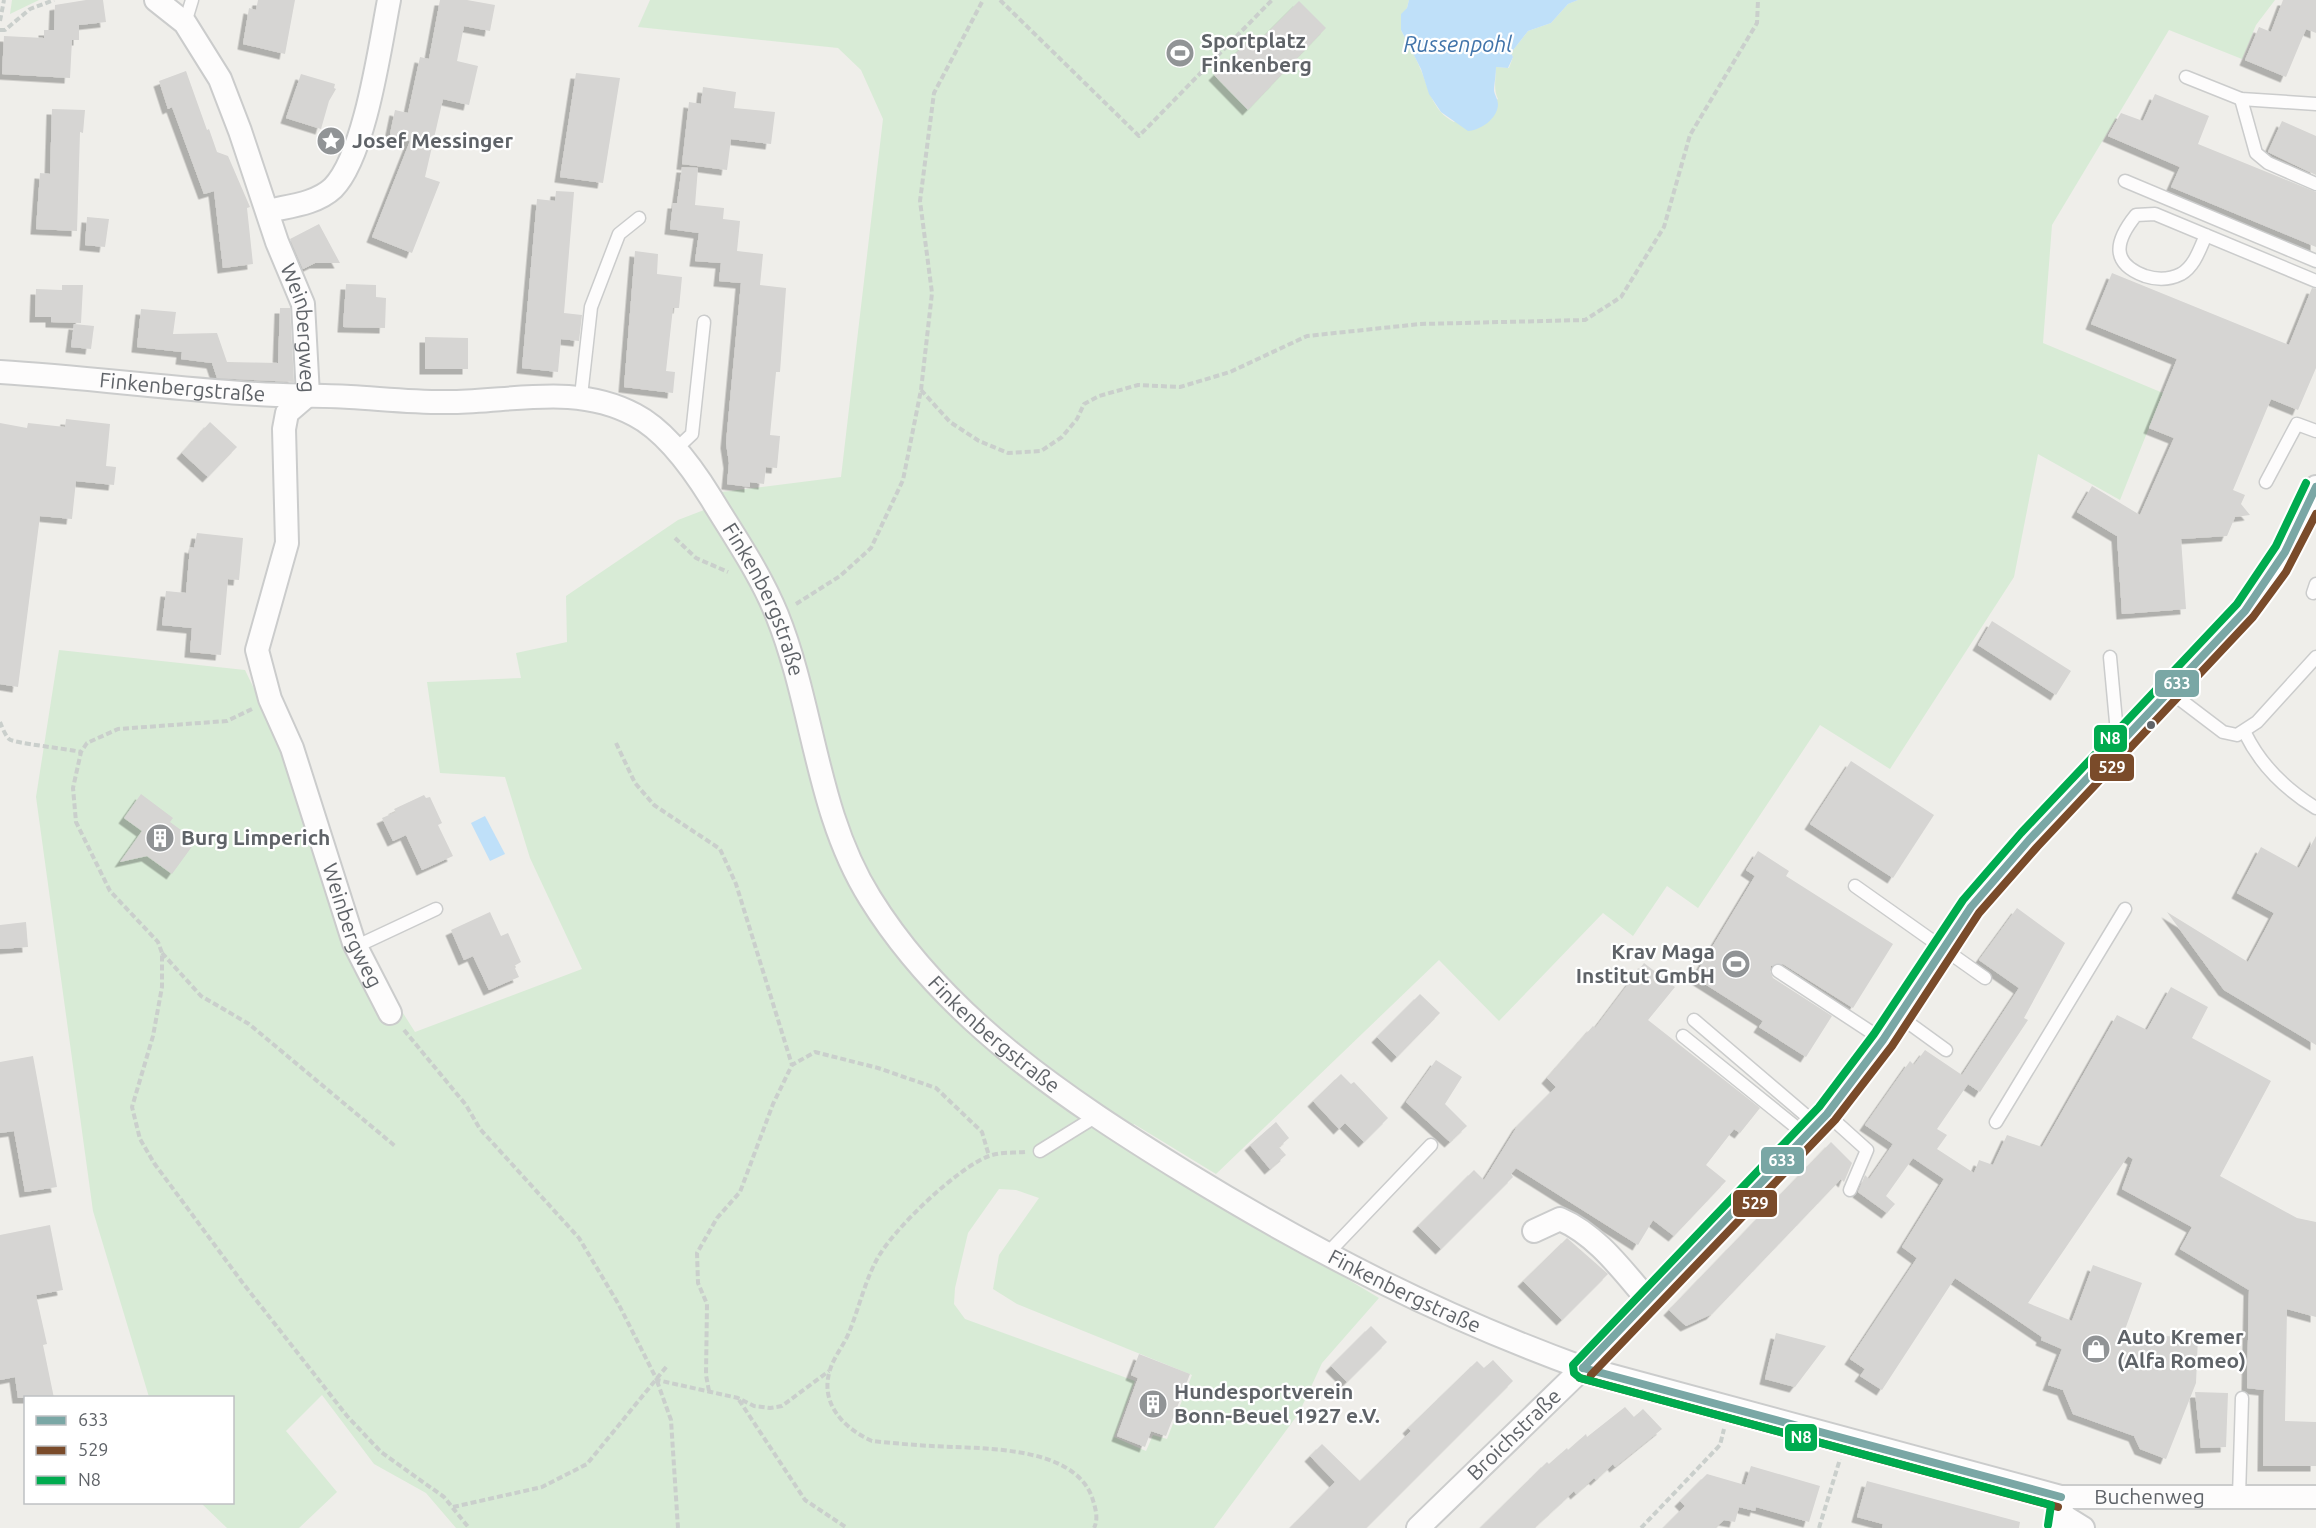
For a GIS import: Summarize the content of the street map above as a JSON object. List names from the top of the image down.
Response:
{
  "streets": {
    "street": [
      "Weinbergweg",
      "Finkenbergstraße",
      "Broichstraße",
      "Buchenweg"
    ]
  },
  "crossings": [
    ["Weinbergweg", "Finkenbergstraße"],
    ["Finkenbergstraße", "Broichstraße"],
    ["Finkenbergstraße", "Buchenweg"],
    ["Broichstraße", "Buchenweg"]
  ],
  "water": ["Russenpohl"],
  "places": {
    "sports": ["Sportplatz Finkenberg", "Krav Maga Institut GmbH"],
    "place": ["Josef Messinger"],
    "building": ["Burg Limperich", "Hundesportverein Bonn-Beuel 1927 e.V."],
    "shop": ["Auto Kremer (Alfa Romeo)"]
  },
  "lines": ["transit line N8", "transit line 633", "transit line 529"],
  "legend": ["633", "529", "N8"]
}
